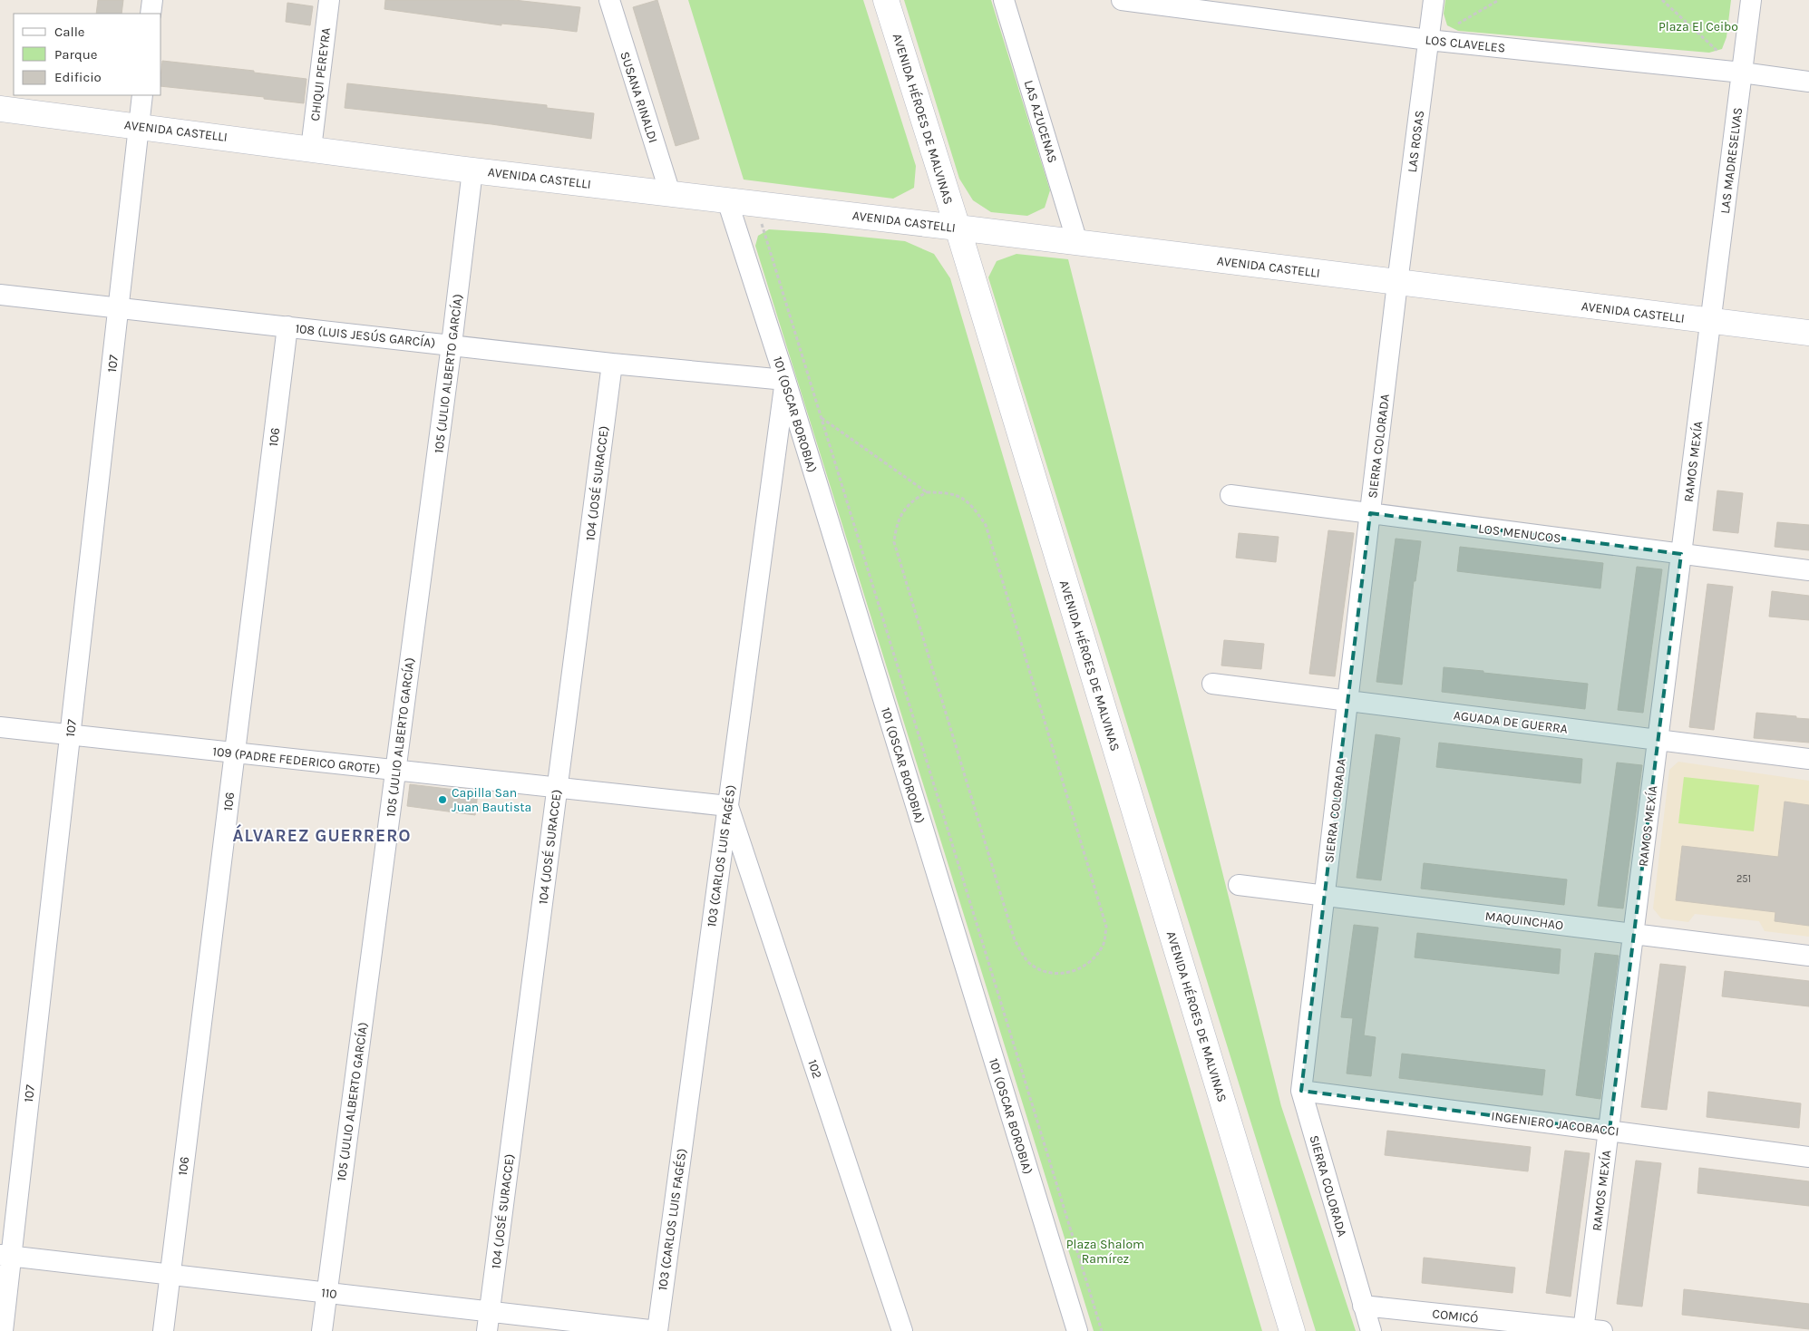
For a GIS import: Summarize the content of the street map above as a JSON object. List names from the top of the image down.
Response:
{
  "streets": {
    "main road": ["AVENIDA HÉROES DE MALVINAS", "AVENIDA CASTELLI"],
    "street": [
      "LOS CLAVELES",
      "CHIQUI PEREYRA",
      "SUSANA RINALDI",
      "LAS AZUCENAS",
      "LAS ROSAS",
      "LAS MADRESELVAS",
      "108 (LUIS JESÚS GARCÍA)",
      "107",
      "105 (JULIO ALBERTO GARCÍA)",
      "101 (OSCAR BOROBIA)",
      "106",
      "SIERRA COLORADA",
      "RAMOS MEXÍA",
      "104 (JOSÉ SURACCE)",
      "LOS MENUCOS",
      "AGUADA DE GUERRA",
      "109 (PADRE FEDERICO GROTE)",
      "103 (CARLOS LUIS FAGÉS)",
      "MAQUINCHAO",
      "102",
      "INGENIERO JACOBACCI",
      "110",
      "COMICÓ"
    ]
  },
  "crossings": [
    ["LOS CLAVELES", "LAS ROSAS"],
    ["LOS CLAVELES", "LAS MADRESELVAS"],
    ["CHIQUI PEREYRA", "AVENIDA CASTELLI"],
    ["SUSANA RINALDI", "AVENIDA CASTELLI"],
    ["AVENIDA HÉROES DE MALVINAS", "AVENIDA CASTELLI"],
    ["LAS AZUCENAS", "AVENIDA CASTELLI"],
    ["AVENIDA CASTELLI", "LAS ROSAS"],
    ["AVENIDA CASTELLI", "LAS MADRESELVAS"],
    ["AVENIDA CASTELLI", "107"],
    ["AVENIDA CASTELLI", "105 (JULIO ALBERTO GARCÍA)"],
    ["AVENIDA CASTELLI", "101 (OSCAR BOROBIA)"],
    ["AVENIDA CASTELLI", "SIERRA COLORADA"],
    ["AVENIDA CASTELLI", "RAMOS MEXÍA"],
    ["LAS ROSAS", "SIERRA COLORADA"],
    ["LAS MADRESELVAS", "RAMOS MEXÍA"],
    ["108 (LUIS JESÚS GARCÍA)", "107"],
    ["108 (LUIS JESÚS GARCÍA)", "105 (JULIO ALBERTO GARCÍA)"],
    ["108 (LUIS JESÚS GARCÍA)", "101 (OSCAR BOROBIA)"],
    ["108 (LUIS JESÚS GARCÍA)", "106"],
    ["108 (LUIS JESÚS GARCÍA)", "104 (JOSÉ SURACCE)"],
    ["108 (LUIS JESÚS GARCÍA)", "103 (CARLOS LUIS FAGÉS)"],
    ["107", "109 (PADRE FEDERICO GROTE)"],
    ["107", "110"],
    ["105 (JULIO ALBERTO GARCÍA)", "109 (PADRE FEDERICO GROTE)"],
    ["105 (JULIO ALBERTO GARCÍA)", "110"],
    ["101 (OSCAR BOROBIA)", "103 (CARLOS LUIS FAGÉS)"],
    ["106", "109 (PADRE FEDERICO GROTE)"],
    ["106", "110"],
    ["SIERRA COLORADA", "LOS MENUCOS"],
    ["SIERRA COLORADA", "AGUADA DE GUERRA"],
    ["SIERRA COLORADA", "MAQUINCHAO"],
    ["SIERRA COLORADA", "INGENIERO JACOBACCI"],
    ["SIERRA COLORADA", "COMICÓ"],
    ["RAMOS MEXÍA", "LOS MENUCOS"],
    ["RAMOS MEXÍA", "AGUADA DE GUERRA"],
    ["RAMOS MEXÍA", "MAQUINCHAO"],
    ["RAMOS MEXÍA", "INGENIERO JACOBACCI"],
    ["RAMOS MEXÍA", "COMICÓ"],
    ["104 (JOSÉ SURACCE)", "109 (PADRE FEDERICO GROTE)"],
    ["104 (JOSÉ SURACCE)", "110"],
    ["109 (PADRE FEDERICO GROTE)", "103 (CARLOS LUIS FAGÉS)"],
    ["109 (PADRE FEDERICO GROTE)", "102"],
    ["103 (CARLOS LUIS FAGÉS)", "102"],
    ["103 (CARLOS LUIS FAGÉS)", "110"]
  ],
  "districts": ["ÁLVAREZ GUERRERO"],
  "parks": ["Plaza El Ceibo", "Plaza Shalom Ramírez"],
  "places": ["Capilla San Juan Bautista"],
  "house_numbers": ["251"],
  "legend": ["Calle", "Parque", "Edificio"]
}
